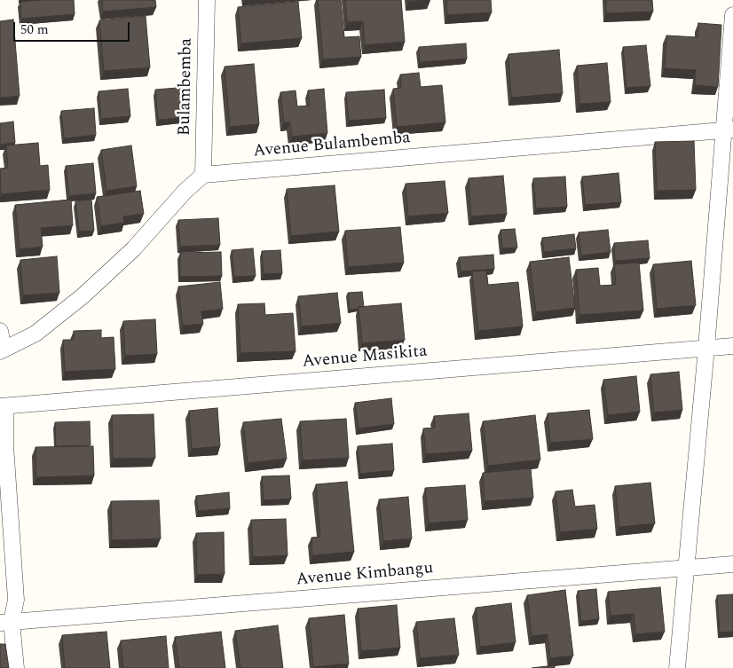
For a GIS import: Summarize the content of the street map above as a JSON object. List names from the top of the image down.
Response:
{
  "streets": {
    "street": [
      "Bulambemba",
      "Avenue Bulambemba",
      "Avenue Masikita",
      "Avenue Kimbangu"
    ]
  },
  "crossings": [
    ["Bulambemba", "Avenue Bulambemba"]
  ],
  "scale_bar": "50 m"
}
